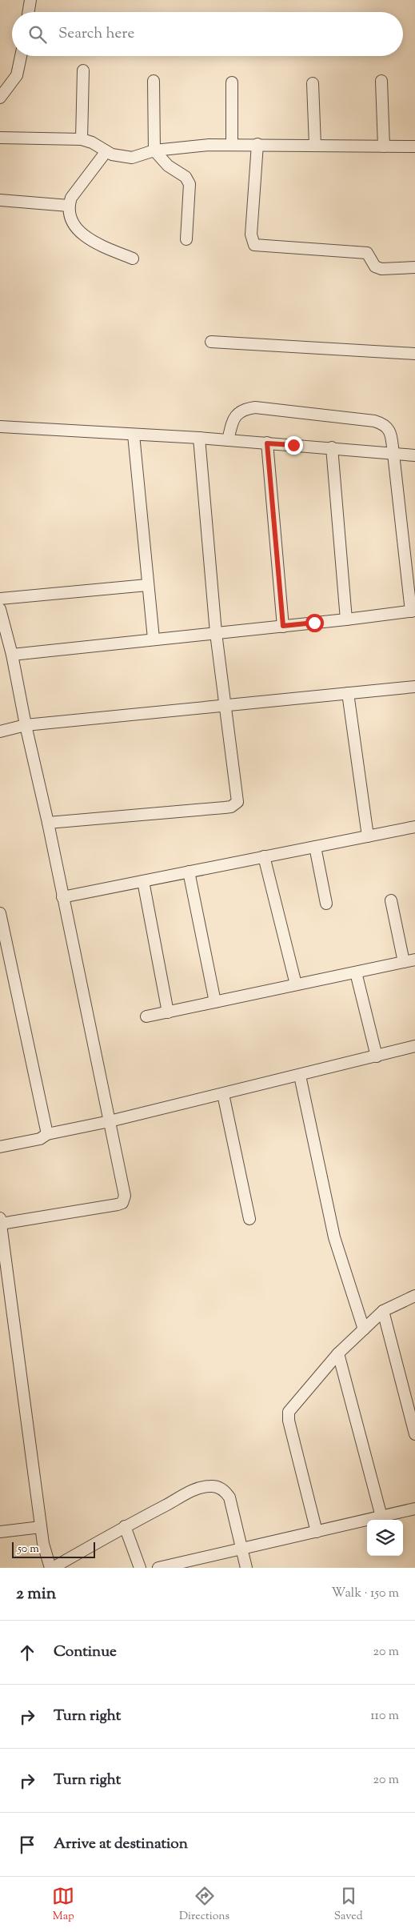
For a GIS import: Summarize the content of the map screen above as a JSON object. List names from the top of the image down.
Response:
{
  "scale_bar": "50 m",
  "page": {
    "search": "Search here",
    "scale": "50 m",
    "heading": ["2 min", "Walk · 150 m"],
    "list": [
      ["Continue", "20 m"],
      ["Turn right", "110 m"],
      ["Turn right", "20 m"],
      "Arrive at destination"
    ],
    "nav": ["Map", "Directions", "Saved"]
  }
}
